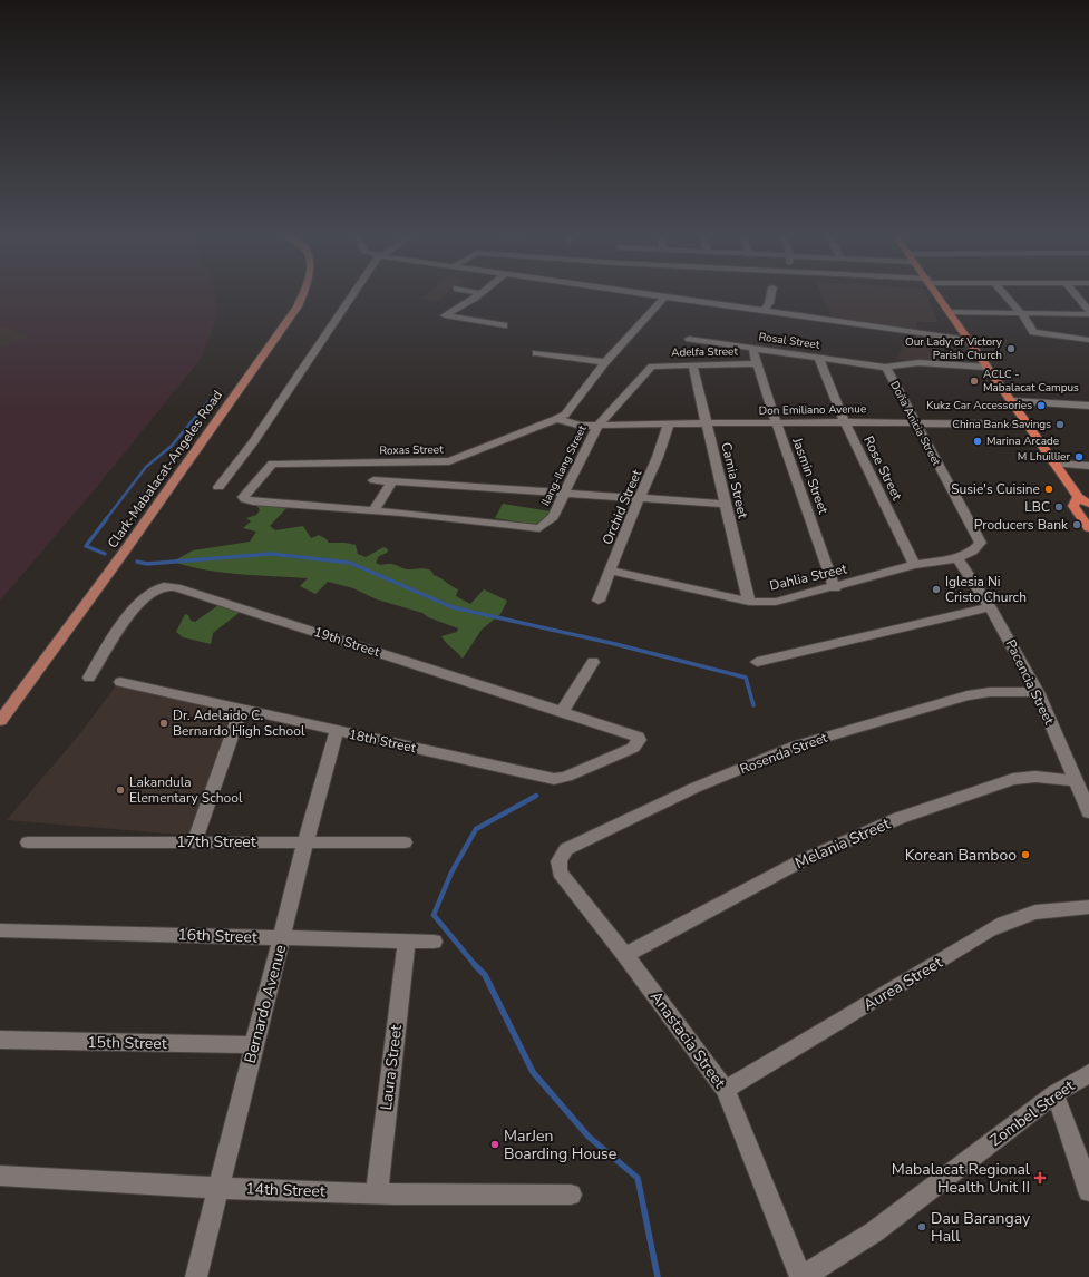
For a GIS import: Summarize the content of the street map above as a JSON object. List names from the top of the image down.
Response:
{
  "streets": {
    "main road": ["Clark-Mabalacat-Angeles Road"],
    "street": [
      "Rosal Street",
      "Adelfa Street",
      "Don Emiliano Avenue",
      "Doña Anicia Street",
      "Roxas Street",
      "Ilang-Ilang Street",
      "Rose Street",
      "Jasmin Street",
      "Camia Street",
      "Orchid Street",
      "Dahlia Street",
      "19th Street",
      "Pacencia Street",
      "18th Street",
      "Rosenda Street",
      "17th Street",
      "Melania Street",
      "16th Street",
      "Aurea Street",
      "Bernardo Avenue",
      "Anastacia Street",
      "15th Street",
      "Laura Street",
      "Zombel Street",
      "14th Street"
    ]
  },
  "crossings": [
    ["Rosal Street", "Doña Anicia Street"],
    ["Rosal Street", "Rose Street"],
    ["Rosal Street", "Jasmin Street"],
    ["Adelfa Street", "Ilang-Ilang Street"],
    ["Adelfa Street", "Jasmin Street"],
    ["Adelfa Street", "Camia Street"],
    ["Don Emiliano Avenue", "Doña Anicia Street"],
    ["Don Emiliano Avenue", "Roxas Street"],
    ["Don Emiliano Avenue", "Ilang-Ilang Street"],
    ["Don Emiliano Avenue", "Rose Street"],
    ["Don Emiliano Avenue", "Jasmin Street"],
    ["Don Emiliano Avenue", "Camia Street"],
    ["Don Emiliano Avenue", "Orchid Street"],
    ["Doña Anicia Street", "Dahlia Street"],
    ["Roxas Street", "Ilang-Ilang Street"],
    ["Rose Street", "Dahlia Street"],
    ["Jasmin Street", "Dahlia Street"],
    ["Camia Street", "Dahlia Street"],
    ["Orchid Street", "Dahlia Street"],
    ["Dahlia Street", "Pacencia Street"],
    ["19th Street", "18th Street"],
    ["Pacencia Street", "Rosenda Street"],
    ["Pacencia Street", "Melania Street"],
    ["18th Street", "Bernardo Avenue"],
    ["Rosenda Street", "Anastacia Street"],
    ["17th Street", "Bernardo Avenue"],
    ["Melania Street", "Anastacia Street"],
    ["16th Street", "Bernardo Avenue"],
    ["16th Street", "Laura Street"],
    ["Aurea Street", "Anastacia Street"],
    ["Bernardo Avenue", "15th Street"],
    ["Bernardo Avenue", "14th Street"],
    ["Anastacia Street", "Zombel Street"],
    ["Laura Street", "14th Street"]
  ],
  "places": {
    "other": [
      "Our Lady of Victory Parish Church",
      "ACLC - Mabalacat Campus",
      "Kukz Car Accessories",
      "China Bank Savings",
      "Marina Arcade",
      "M Lhuillier",
      "Susie's Cuisine",
      "LBC",
      "Producers Bank",
      "Iglesia Ni Cristo Church",
      "Dr. Adelaido C. Bernardo High School",
      "Lakandula Elementary School",
      "Korean Bamboo",
      "MarJen Boarding House",
      "Dau Barangay Hall"
    ],
    "health": ["Mabalacat Regional Health Unit II"]
  }
}
